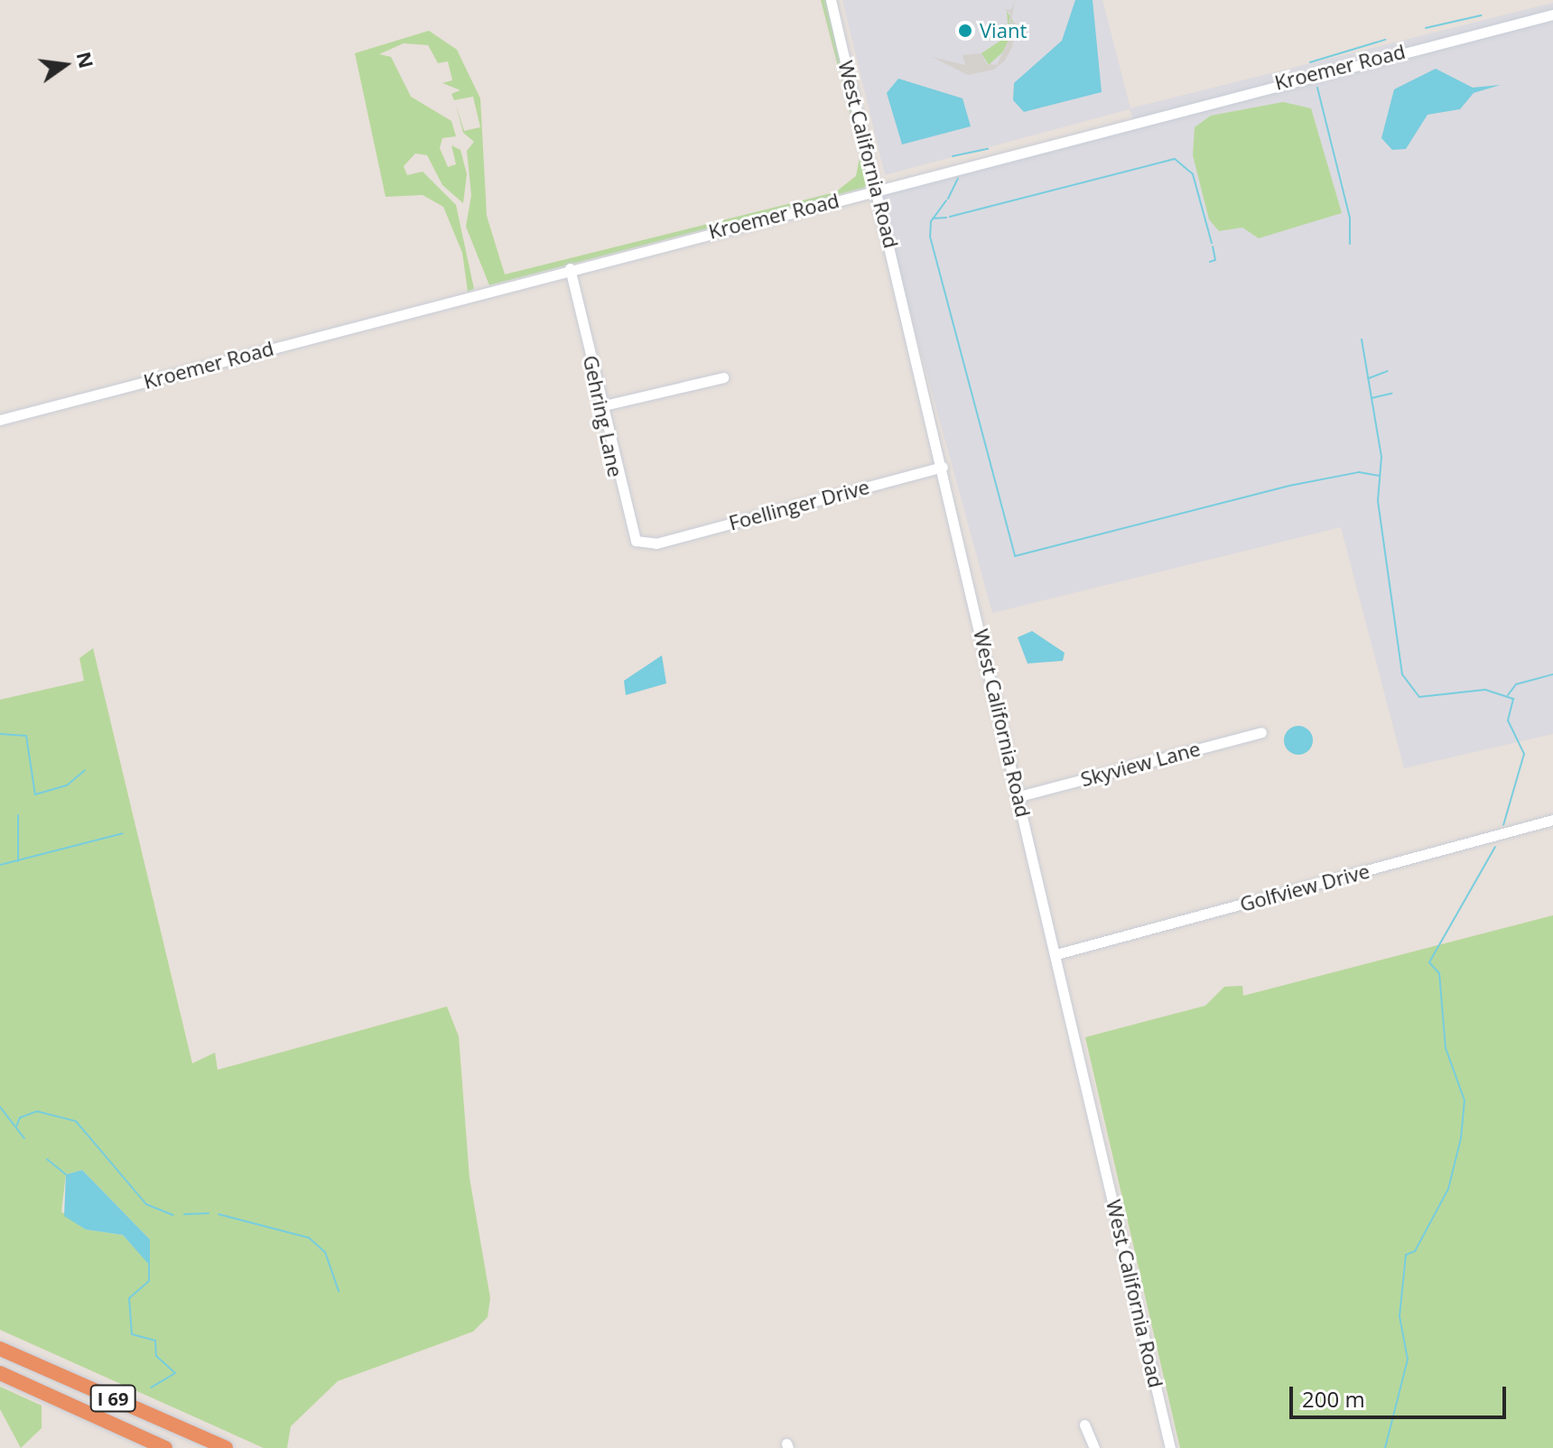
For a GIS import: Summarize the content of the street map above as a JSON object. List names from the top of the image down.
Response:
{
  "streets": {
    "highway": ["I 69"],
    "street": [
      "Kroemer Road",
      "West California Road",
      "Gehring Lane",
      "Foellinger Drive",
      "Skyview Lane",
      "Golfview Drive"
    ]
  },
  "crossings": [
    ["Kroemer Road", "West California Road"],
    ["Kroemer Road", "Gehring Lane"],
    ["West California Road", "Foellinger Drive"],
    ["West California Road", "Skyview Lane"],
    ["West California Road", "Golfview Drive"],
    ["Gehring Lane", "Foellinger Drive"]
  ],
  "places": ["Viant"],
  "scale_bar": "200 m",
  "north": "right"
}
